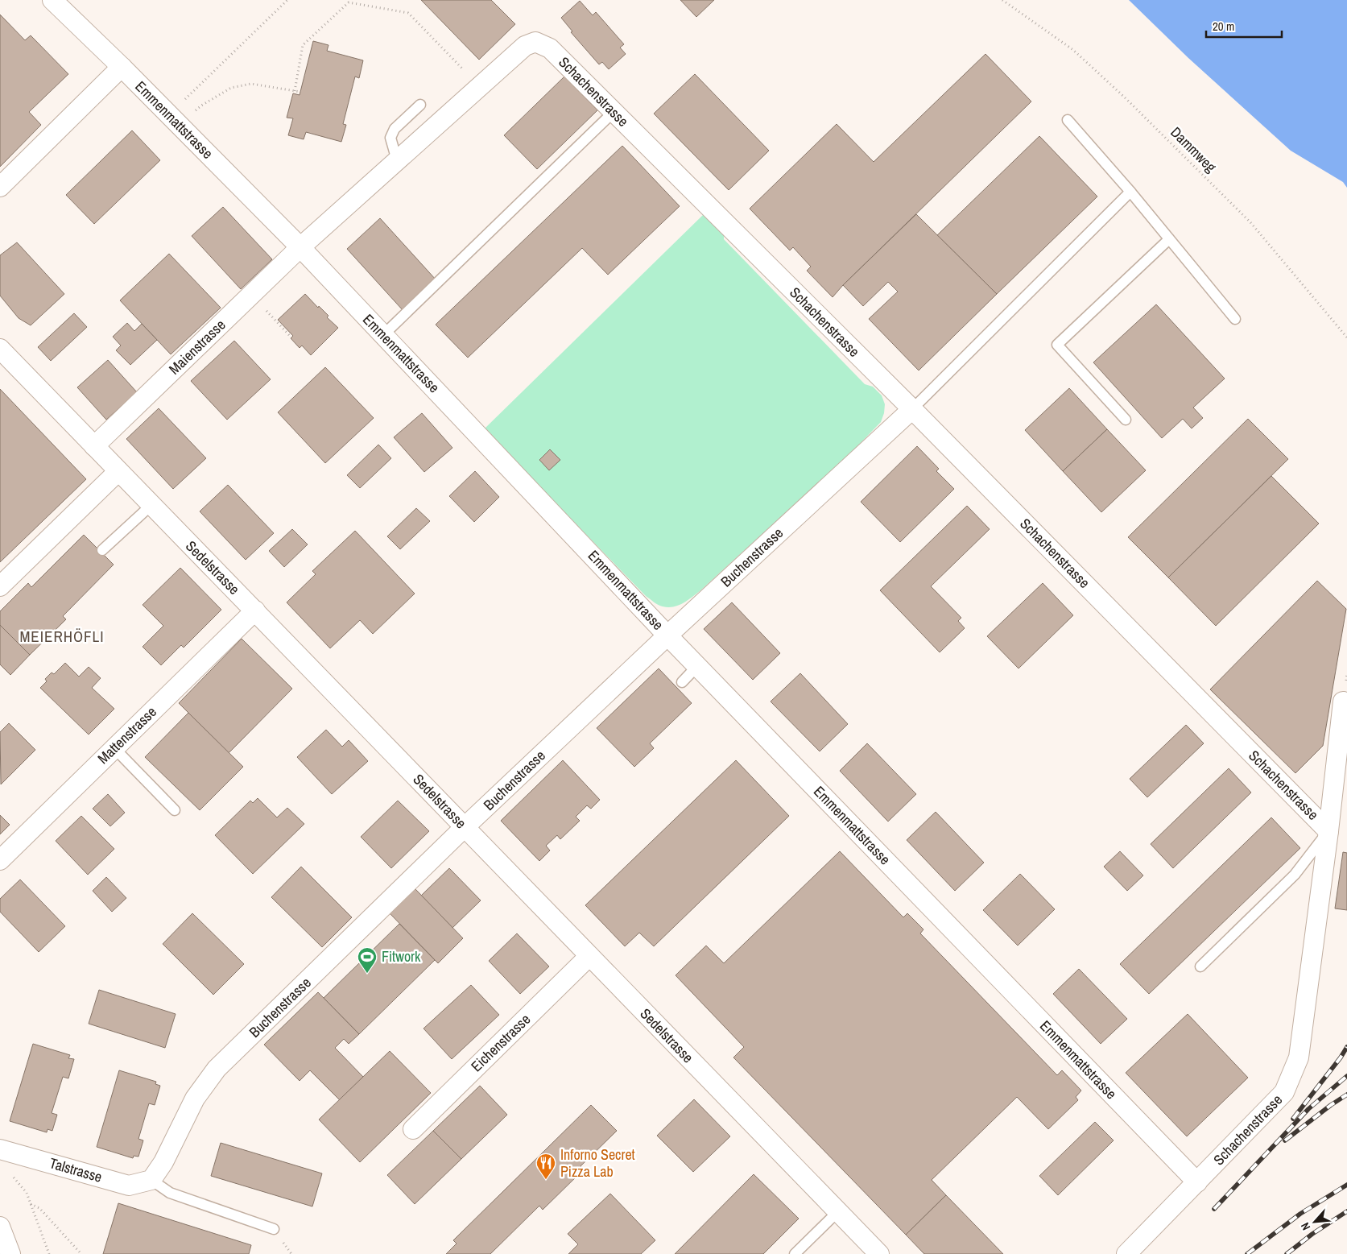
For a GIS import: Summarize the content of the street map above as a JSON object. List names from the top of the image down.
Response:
{
  "streets": {
    "street": [
      "Schachenstrasse",
      "Emmenmattstrasse",
      "Maienstrasse",
      "Buchenstrasse",
      "Sedelstrasse",
      "Mattenstrasse",
      "Eichenstrasse",
      "Talstrasse"
    ],
    "path": ["Dammweg"]
  },
  "crossings": [
    ["Schachenstrasse", "Emmenmattstrasse"],
    ["Schachenstrasse", "Maienstrasse"],
    ["Schachenstrasse", "Buchenstrasse"],
    ["Emmenmattstrasse", "Maienstrasse"],
    ["Emmenmattstrasse", "Buchenstrasse"],
    ["Maienstrasse", "Sedelstrasse"],
    ["Buchenstrasse", "Sedelstrasse"],
    ["Buchenstrasse", "Talstrasse"],
    ["Sedelstrasse", "Mattenstrasse"],
    ["Sedelstrasse", "Eichenstrasse"]
  ],
  "districts": ["MEIERHÖFLI"],
  "places": {
    "sports": ["Fitwork"],
    "restaurant": ["Inforno Secret Pizza Lab"]
  },
  "scale_bar": "20 m",
  "north": "bottom left"
}
